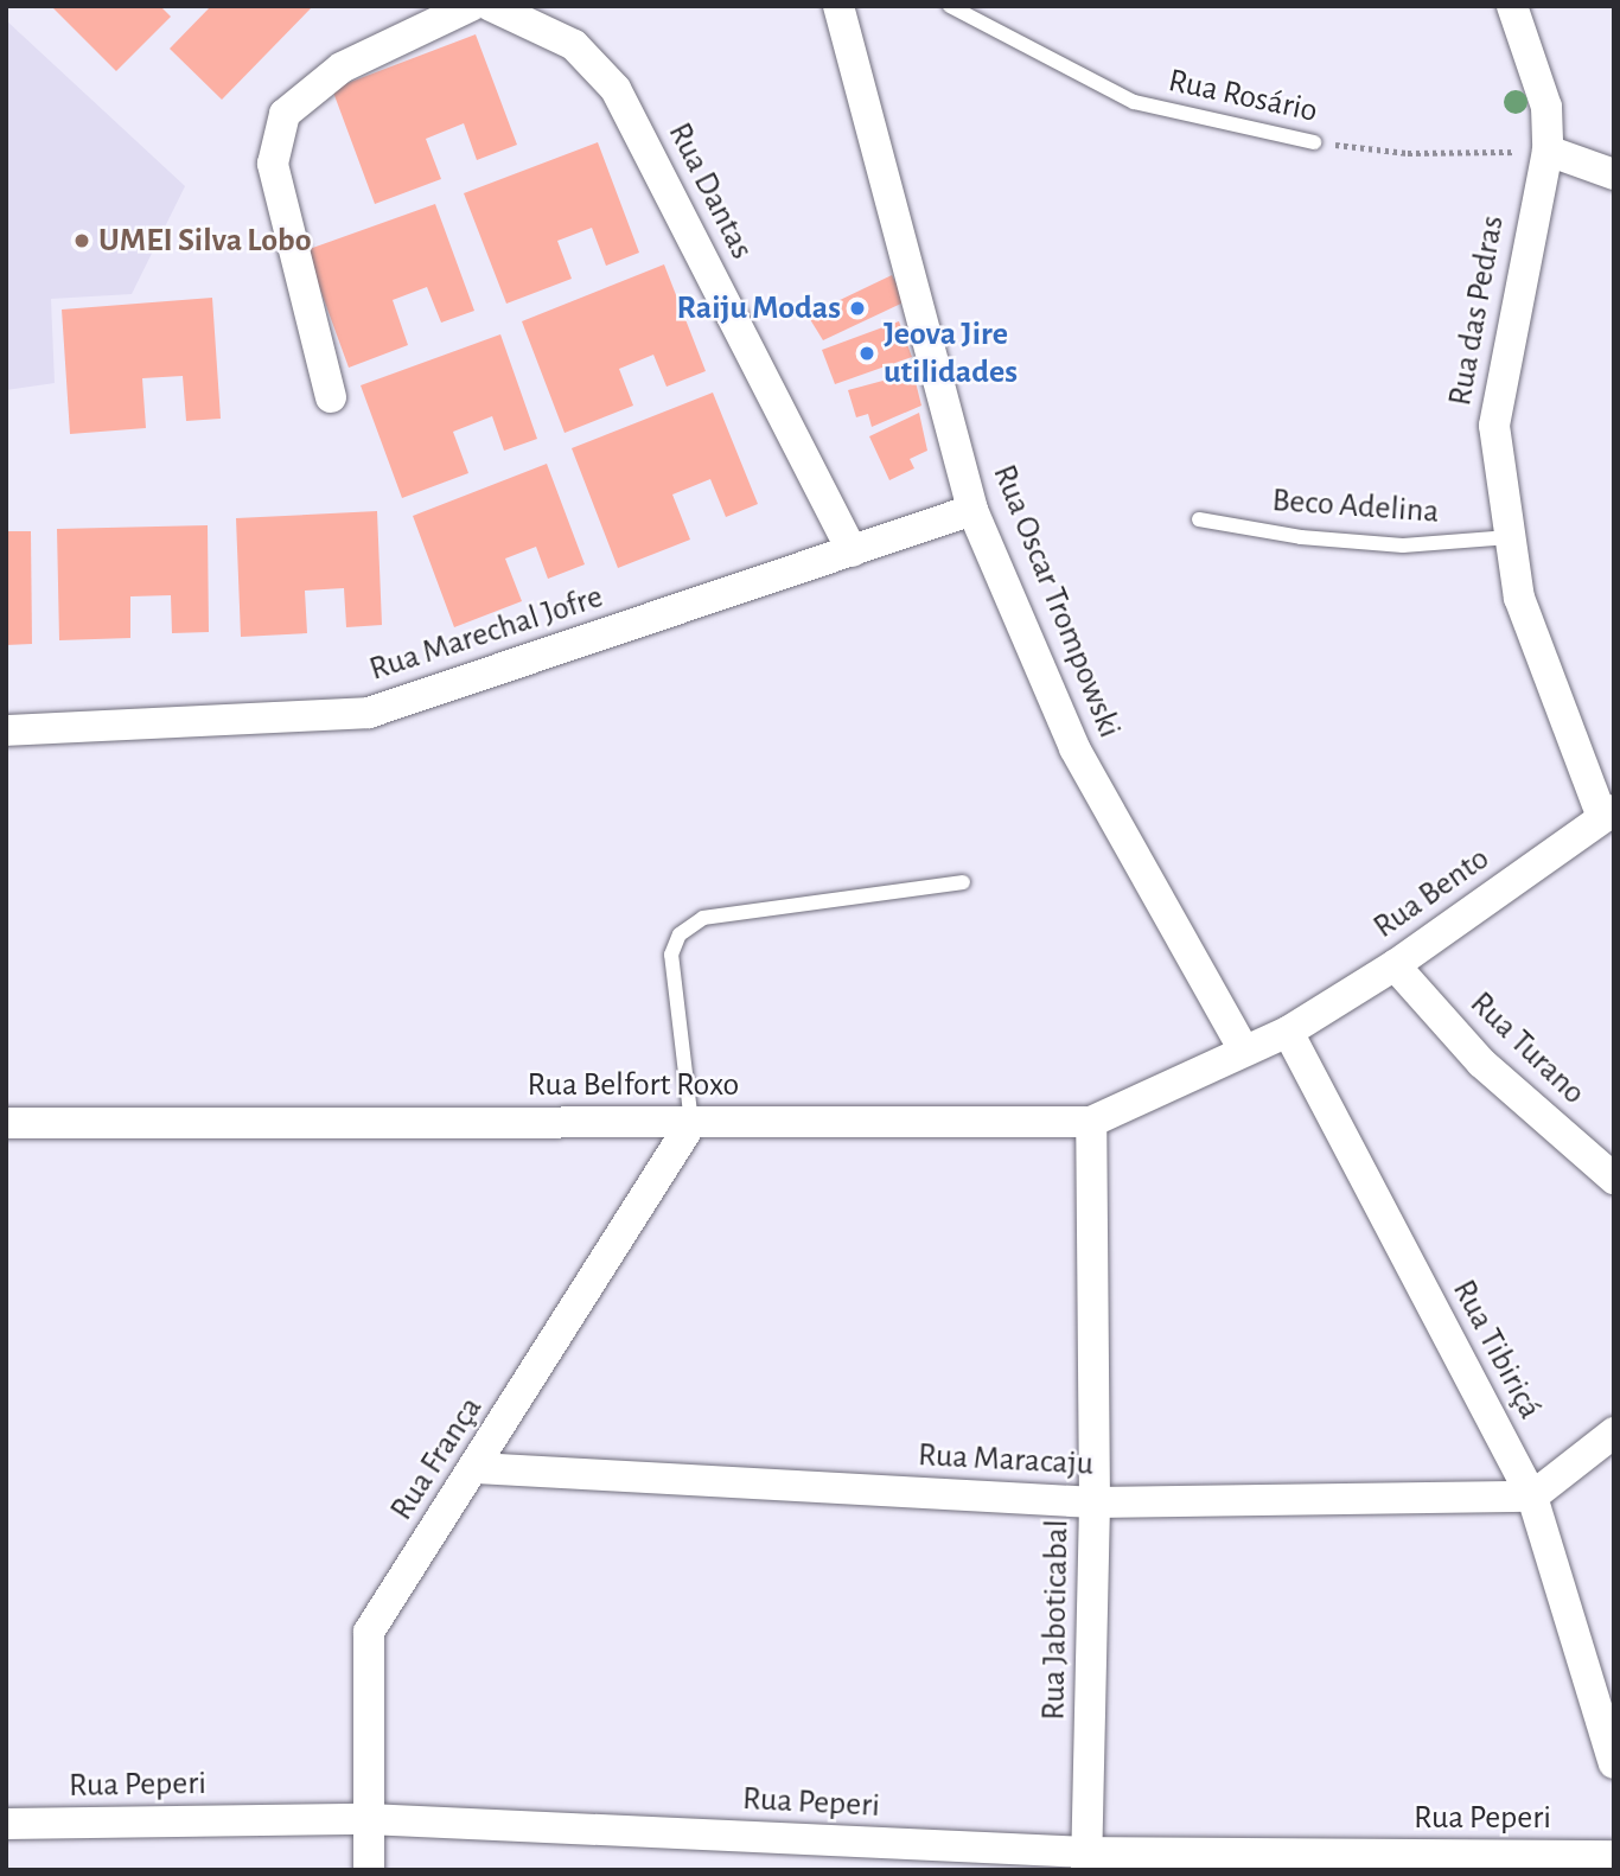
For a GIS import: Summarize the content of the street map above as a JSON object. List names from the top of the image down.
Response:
{
  "streets": {
    "street": [
      "Rua Dantas",
      "Rua das Pedras",
      "Rua Oscar Trompowski",
      "Rua Marechal Jofre",
      "Rua Bento",
      "Rua Turano",
      "Rua Belfort Roxo",
      "Rua Tibiriçá",
      "Rua França",
      "Rua Maracaju",
      "Rua Jaboticabal",
      "Rua Peperi"
    ],
    "lane": ["Rua Rosário", "Beco Adelina"]
  },
  "crossings": [
    ["Rua Rosário", "Rua das Pedras"],
    ["Rua Dantas", "Rua Marechal Jofre"],
    ["Rua das Pedras", "Beco Adelina"],
    ["Rua das Pedras", "Rua Bento"],
    ["Rua Oscar Trompowski", "Rua Marechal Jofre"],
    ["Rua Oscar Trompowski", "Rua Belfort Roxo"],
    ["Rua Bento", "Rua Turano"],
    ["Rua Bento", "Rua Tibiriçá"],
    ["Rua Belfort Roxo", "Rua França"],
    ["Rua Belfort Roxo", "Rua Jaboticabal"],
    ["Rua Tibiriçá", "Rua Maracaju"],
    ["Rua França", "Rua Maracaju"],
    ["Rua França", "Rua Peperi"],
    ["Rua Maracaju", "Rua Jaboticabal"],
    ["Rua Jaboticabal", "Rua Peperi"]
  ],
  "places": ["UMEI Silva Lobo", "Raiju Modas", "Jeova Jire utilidades"]
}
